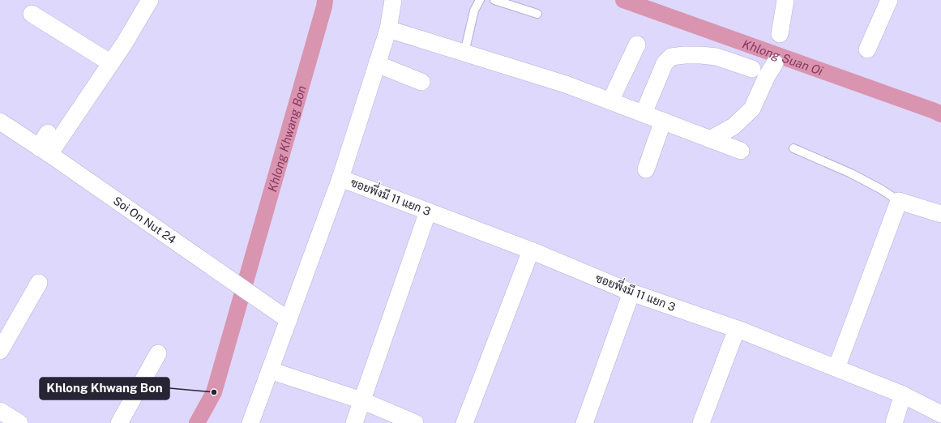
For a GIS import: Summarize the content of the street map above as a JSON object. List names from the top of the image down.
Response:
{
  "streets": {
    "street": ["ซอยพึ่งมี 11 แยก 3", "Soi On Nut 24"]
  },
  "water": ["Khlong Suan Oi", "Khlong Khwang Bon"],
  "places": ["Khlong Khwang Bon"]
}
